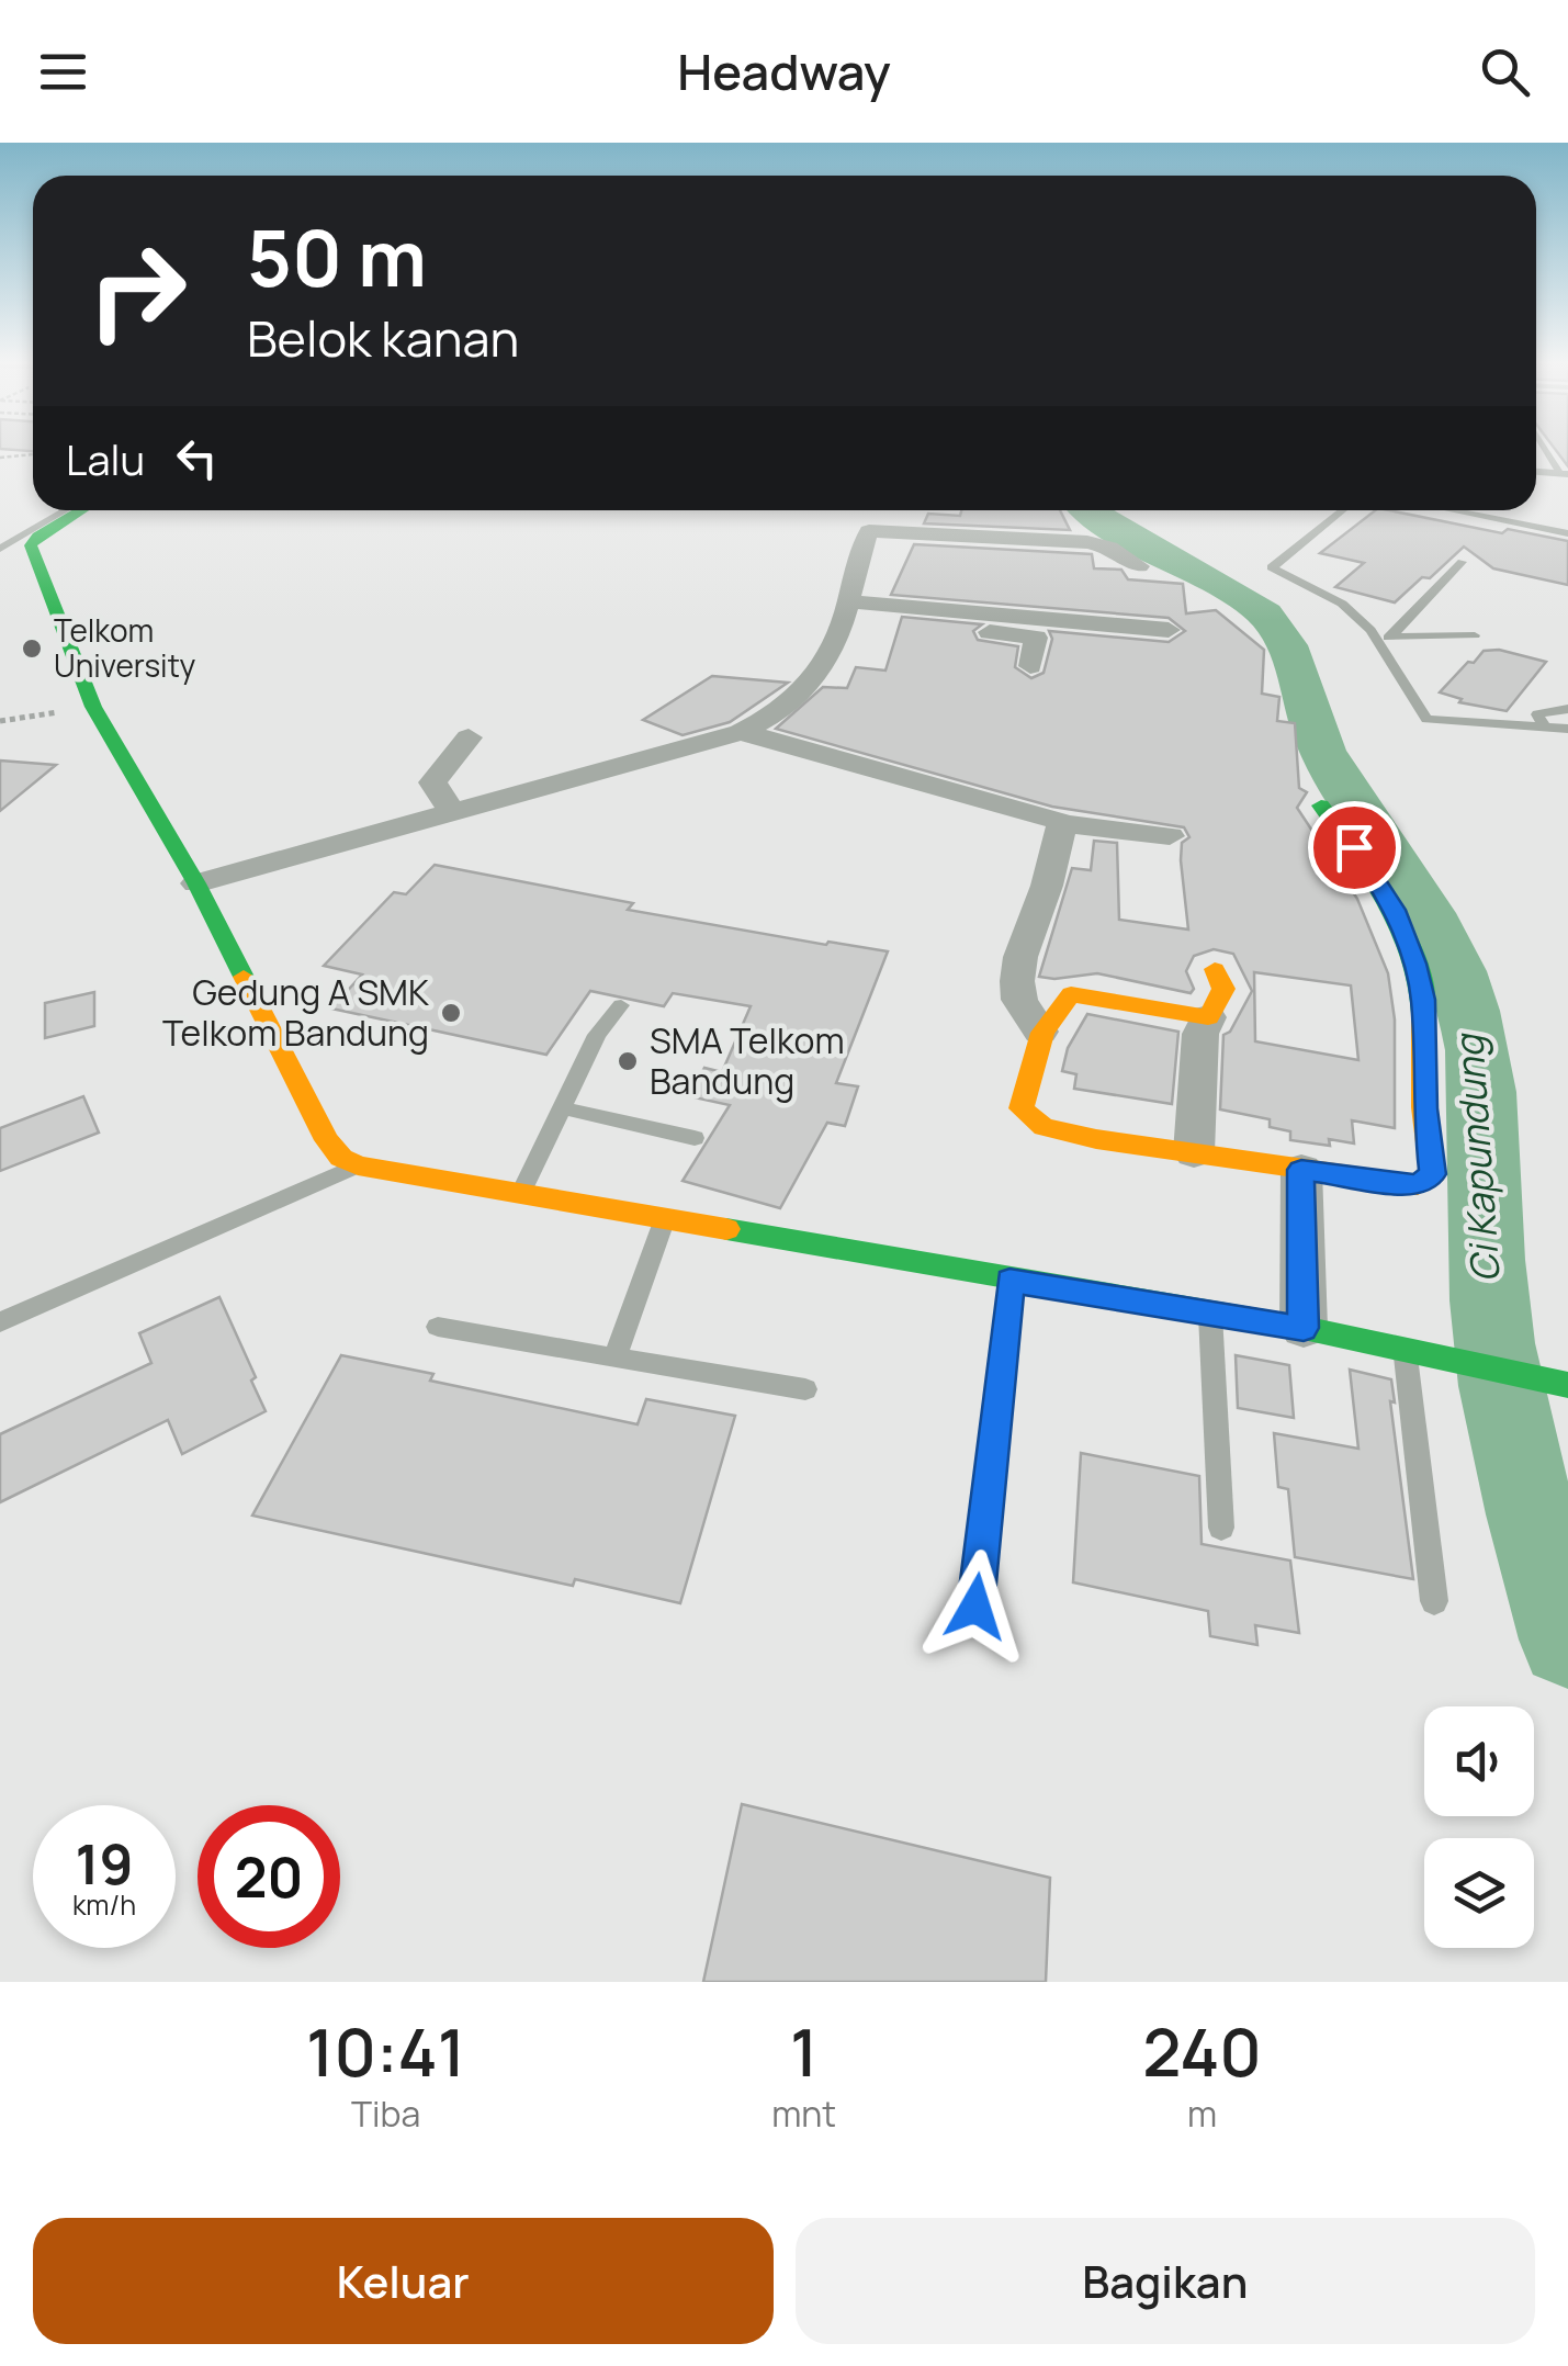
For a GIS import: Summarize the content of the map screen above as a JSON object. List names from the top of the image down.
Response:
{
  "water": ["Ci Kapundung"],
  "places": ["Telkom University", "Gedung A SMK Telkom Bandung", "SMA Telkom Bandung"],
  "page": {
    "header": "Headway",
    "turn": ["50 m", "Belok kanan"],
    "then": "Lalu",
    "speed": "19 km/h",
    "limit": "20",
    "eta": [
      "10:41",
      "Tiba",
      "1",
      "mnt",
      "240",
      "m"
    ],
    "buttons": ["Keluar", "Bagikan"]
  }
}
